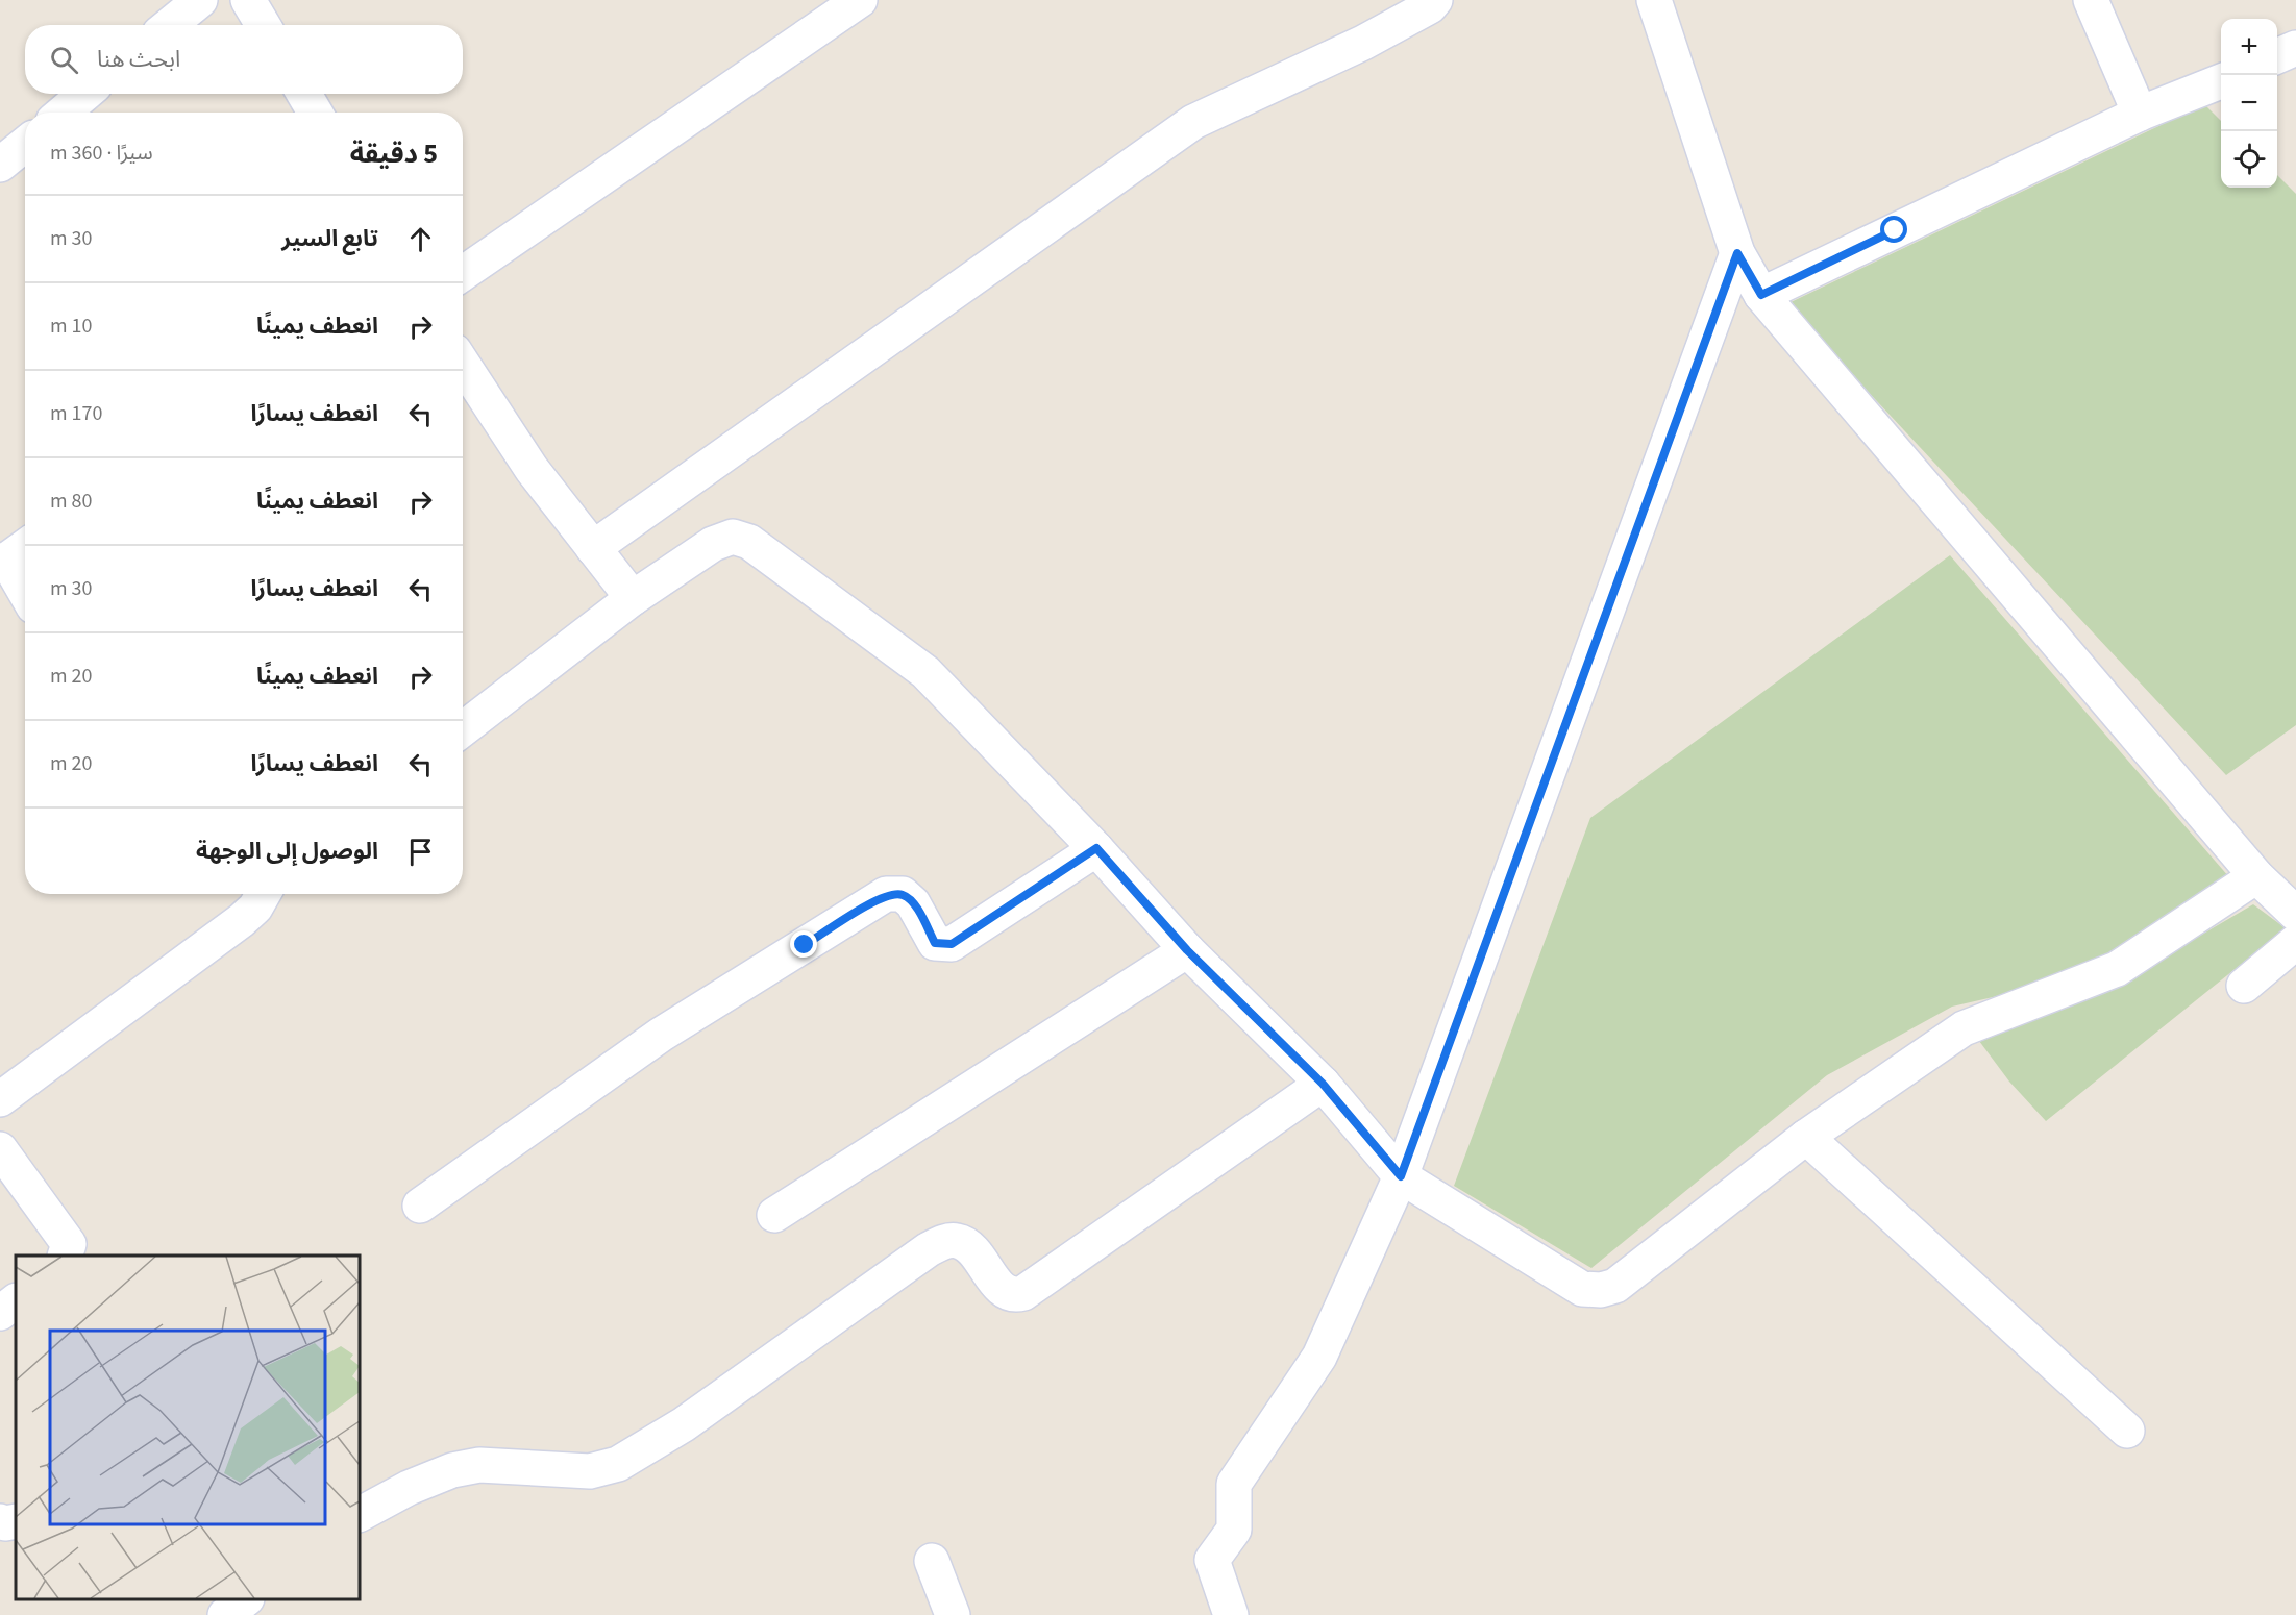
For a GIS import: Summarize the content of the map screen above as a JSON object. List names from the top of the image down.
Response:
{
  "page": {
    "map_buttons": ["+", "−"],
    "search": "ابحث هنا",
    "heading": ["5 دقيقة", "سيرًا · 360 m"],
    "list": [
      ["تابع السير", "30 m"],
      ["انعطف يمينًا", "10 m"],
      ["انعطف يسارًا", "170 m"],
      ["انعطف يمينًا", "80 m"],
      ["انعطف يسارًا", "30 m"],
      ["انعطف يمينًا", "20 m"],
      ["انعطف يسارًا", "20 m"],
      "الوصول إلى الوجهة"
    ]
  }
}
